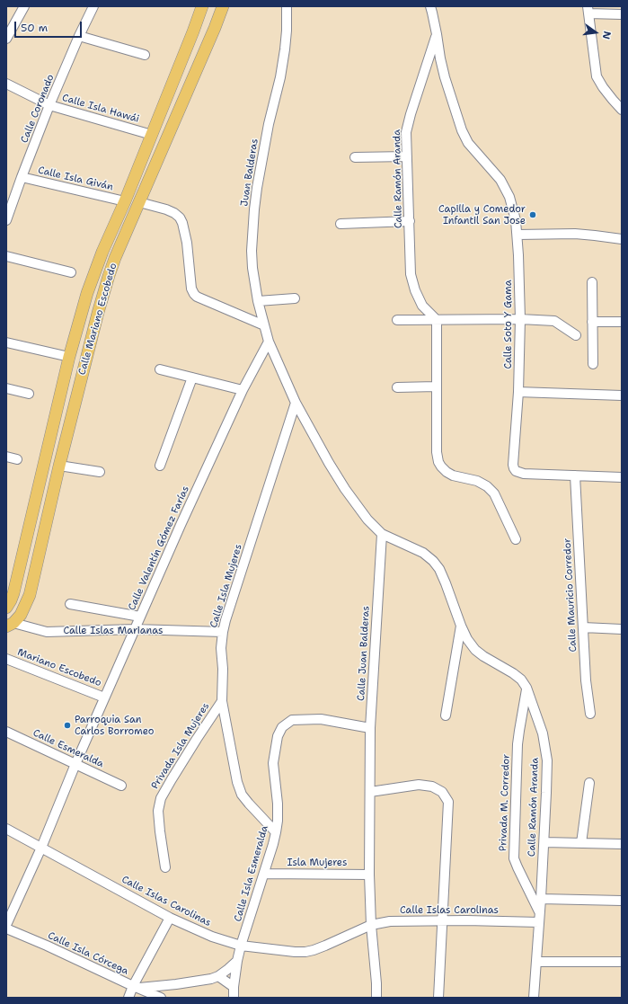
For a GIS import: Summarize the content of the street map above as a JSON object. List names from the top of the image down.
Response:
{
  "streets": {
    "main road": ["Calle Mariano Escobedo"],
    "street": [
      "Calle Coronado",
      "Calle Isla Hawái",
      "Juan Balderas",
      "Calle Isla Giván",
      "Calle Ramón Aranda",
      "Calle Soto Y Gama",
      "Calle Valentín Gómez Farías",
      "Calle Isla Mujeres",
      "Calle Mauricio Corredor",
      "Calle Islas Marianas",
      "Calle Juan Balderas",
      "Mariano Escobedo",
      "Privada Isla Mujeres",
      "Calle Esmeralda",
      "Privada M. Corredor",
      "Isla Mujeres",
      "Calle Isla Esmeralda",
      "Calle Islas Carolinas",
      "Calle Isla Córcega"
    ]
  },
  "crossings": [
    ["Calle Coronado", "Calle Isla Hawái"],
    ["Calle Coronado", "Calle Isla Giván"],
    ["Calle Isla Hawái", "Calle Mariano Escobedo"],
    ["Juan Balderas", "Calle Valentín Gómez Farías"],
    ["Calle Isla Giván", "Calle Mariano Escobedo"],
    ["Calle Ramón Aranda", "Calle Soto Y Gama"],
    ["Calle Ramón Aranda", "Calle Juan Balderas"],
    ["Calle Ramón Aranda", "Privada M. Corredor"],
    ["Calle Ramón Aranda", "Calle Islas Carolinas"],
    ["Calle Mariano Escobedo", "Calle Islas Marianas"],
    ["Calle Soto Y Gama", "Calle Mauricio Corredor"],
    ["Calle Valentín Gómez Farías", "Calle Islas Marianas"],
    ["Calle Valentín Gómez Farías", "Mariano Escobedo"],
    ["Calle Valentín Gómez Farías", "Calle Esmeralda"],
    ["Calle Valentín Gómez Farías", "Calle Islas Carolinas"],
    ["Calle Isla Mujeres", "Calle Islas Marianas"],
    ["Calle Isla Mujeres", "Privada Isla Mujeres"],
    ["Calle Isla Mujeres", "Calle Isla Esmeralda"],
    ["Calle Juan Balderas", "Isla Mujeres"],
    ["Calle Juan Balderas", "Calle Isla Esmeralda"],
    ["Calle Juan Balderas", "Calle Islas Carolinas"],
    ["Isla Mujeres", "Calle Isla Esmeralda"],
    ["Calle Isla Esmeralda", "Calle Islas Carolinas"]
  ],
  "places": ["Capilla y Comedor Infantil San Jose", "Parroquia San Carlos Borromeo"],
  "scale_bar": "50 m",
  "north": "right"
}
